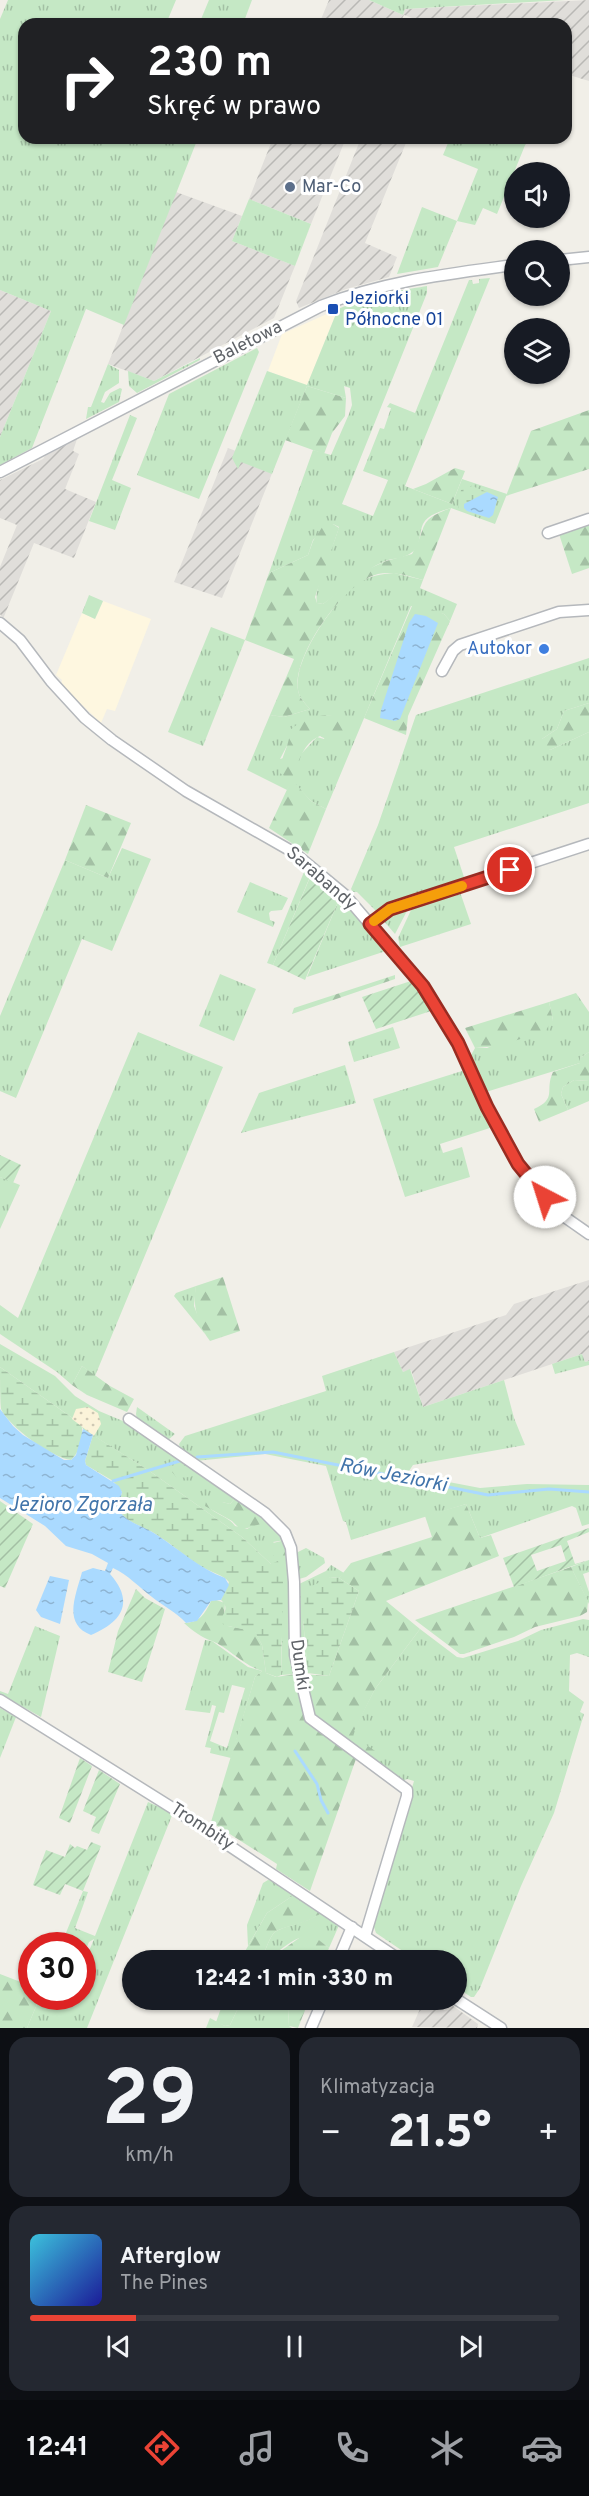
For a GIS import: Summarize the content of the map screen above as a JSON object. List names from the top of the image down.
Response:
{
  "streets": {
    "street": [
      "Baletowa",
      "Sarabandy",
      "Dumki",
      "Trombity"
    ]
  },
  "crossings": [
    ["Dumki", "Trombity"]
  ],
  "water": ["Rów Jeziorki", "Jezioro Zgorzała"],
  "places": {
    "other": ["Mar-Co", "Autokor"],
    "transit": ["Jeziorki Północne 01"]
  },
  "page": {
    "turn": ["230 m", "Skręć w prawo"],
    "limit": "30",
    "trip": "12:42 · 1 min · 330 m",
    "tile": [
      ["29", "km/h"],
      "Klimatyzacja"
    ],
    "heat": ["−", "21.5°", "+"],
    "song": ["Afterglow", "The Pines"],
    "tabs": "12:41"
  }
}
